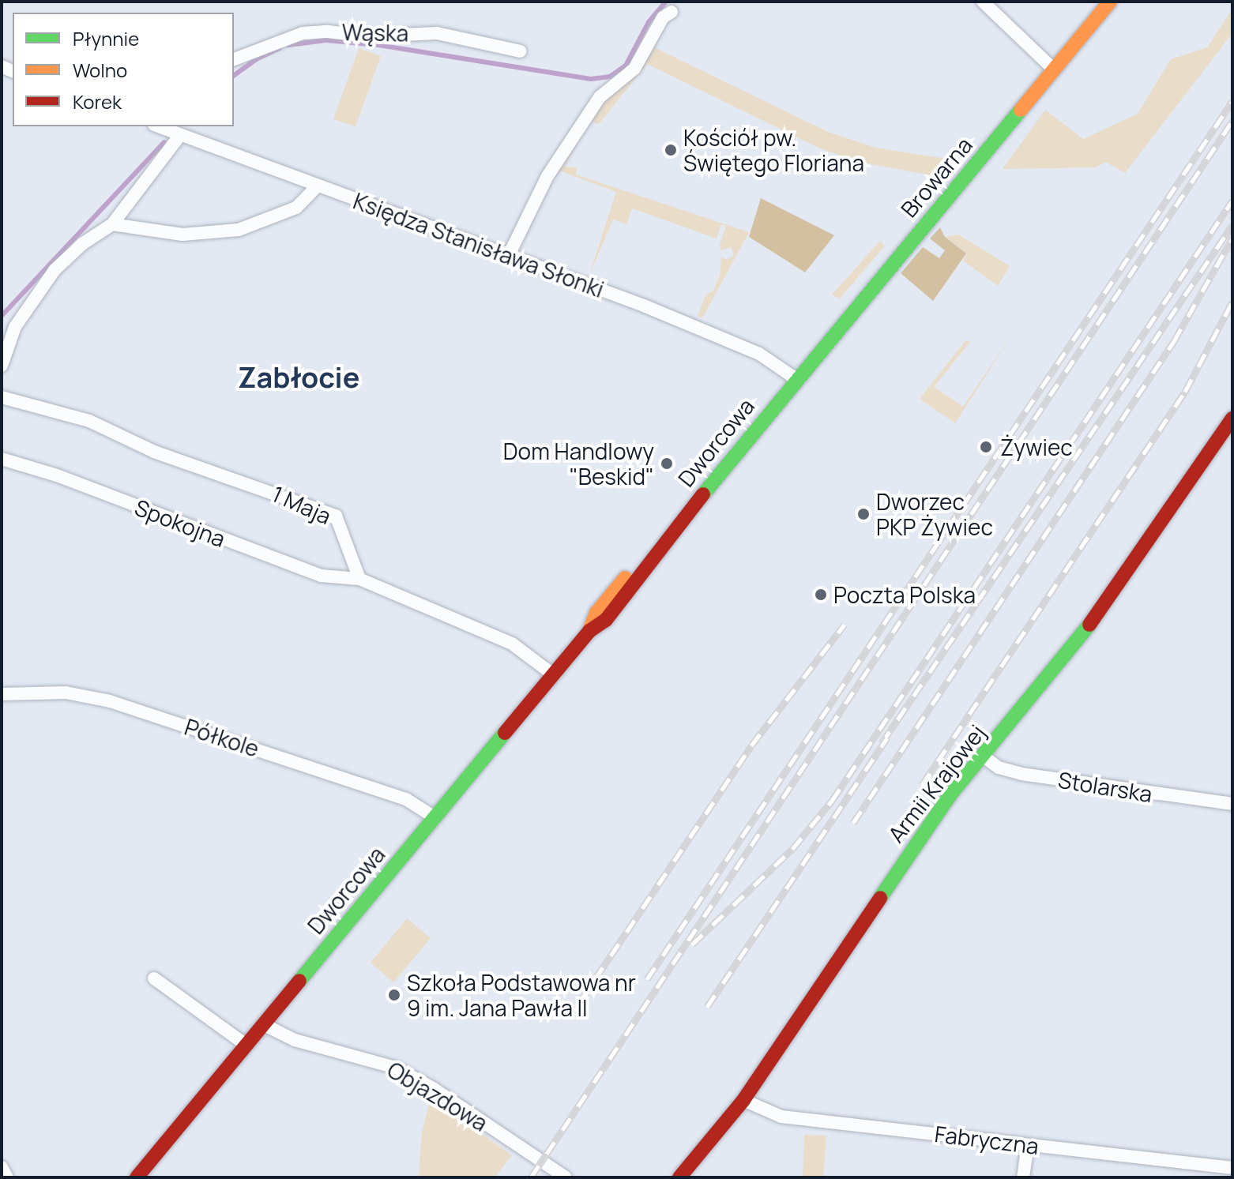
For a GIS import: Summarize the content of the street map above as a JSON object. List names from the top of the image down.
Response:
{
  "streets": {
    "street": [
      "Wąska",
      "Browarna",
      "Księdza Stanisława Słonki",
      "Dworcowa",
      "1 Maja",
      "Spokojna",
      "Półkole",
      "Armii Krajowej",
      "Stolarska",
      "Objazdowa",
      "Fabryczna"
    ]
  },
  "crossings": [
    ["Browarna", "Księdza Stanisława Słonki"],
    ["Browarna", "Dworcowa"],
    ["Księdza Stanisława Słonki", "Dworcowa"],
    ["Dworcowa", "Półkole"],
    ["Dworcowa", "Objazdowa"],
    ["1 Maja", "Spokojna"],
    ["Armii Krajowej", "Stolarska"],
    ["Armii Krajowej", "Fabryczna"]
  ],
  "districts": ["Zabłocie"],
  "places": [
    "Kościół pw. Świętego Floriana",
    "Żywiec",
    "Dom Handlowy \"Beskid\"",
    "Dworzec PKP Żywiec",
    "Poczta Polska",
    "Szkoła Podstawowa nr 9 im. Jana Pawła II"
  ],
  "legend": ["Płynnie", "Wolno", "Korek"]
}
